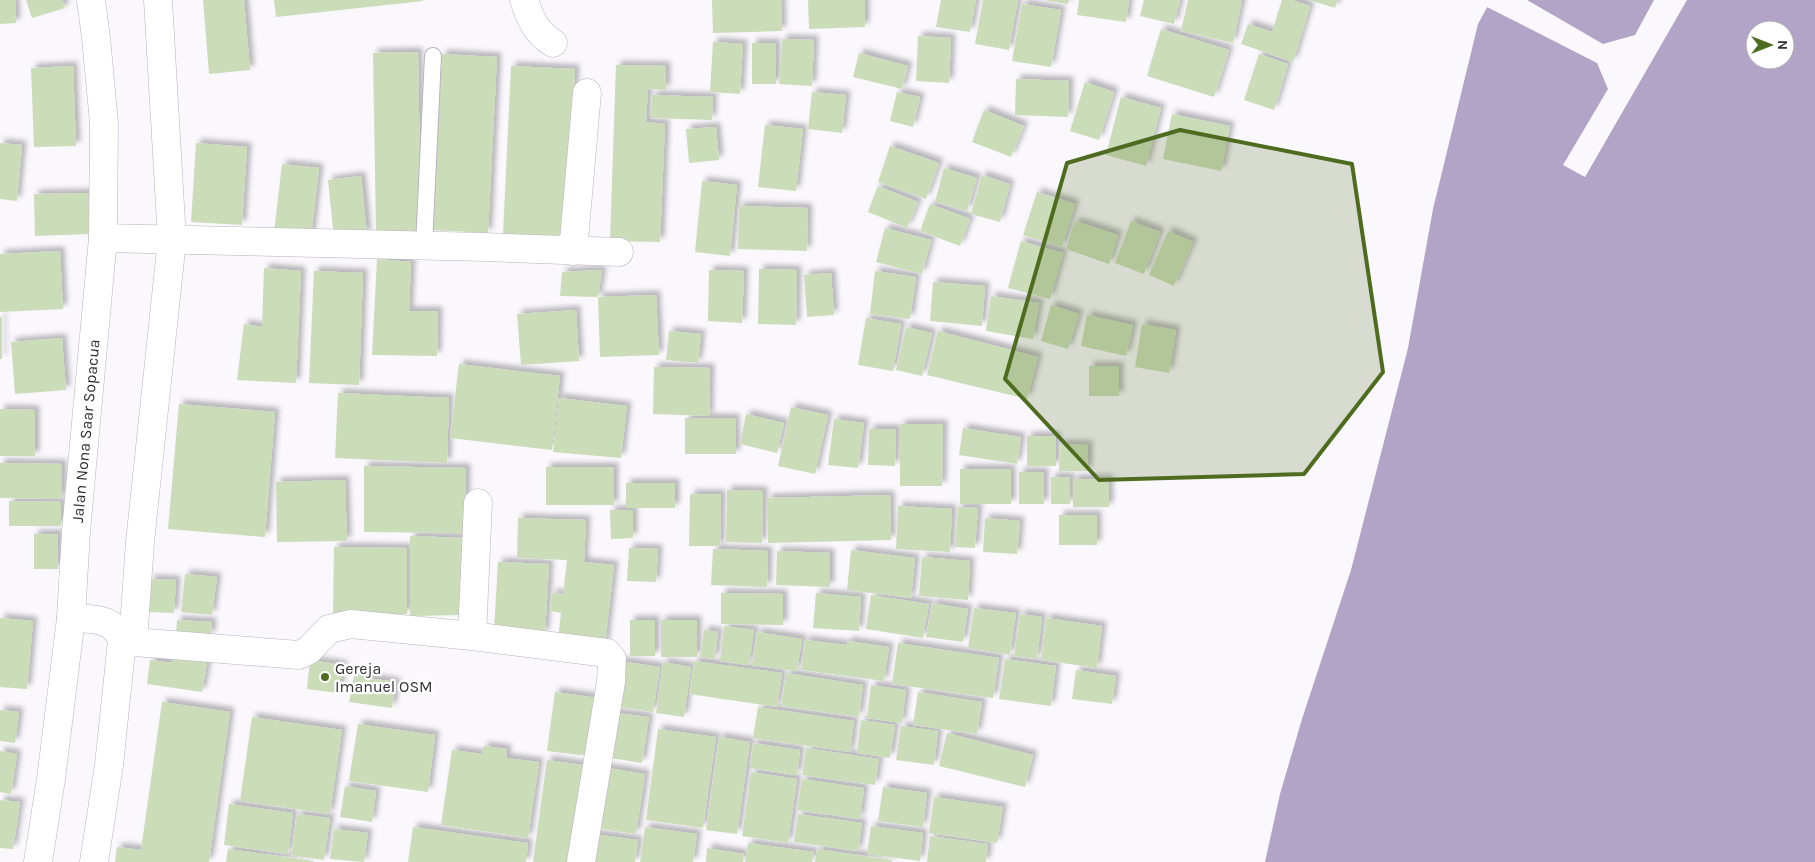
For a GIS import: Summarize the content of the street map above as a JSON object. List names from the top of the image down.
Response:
{
  "streets": {
    "street": ["Jalan Nona Saar Sopacua"]
  },
  "places": ["Gereja Imanuel OSM"],
  "north": "right"
}
